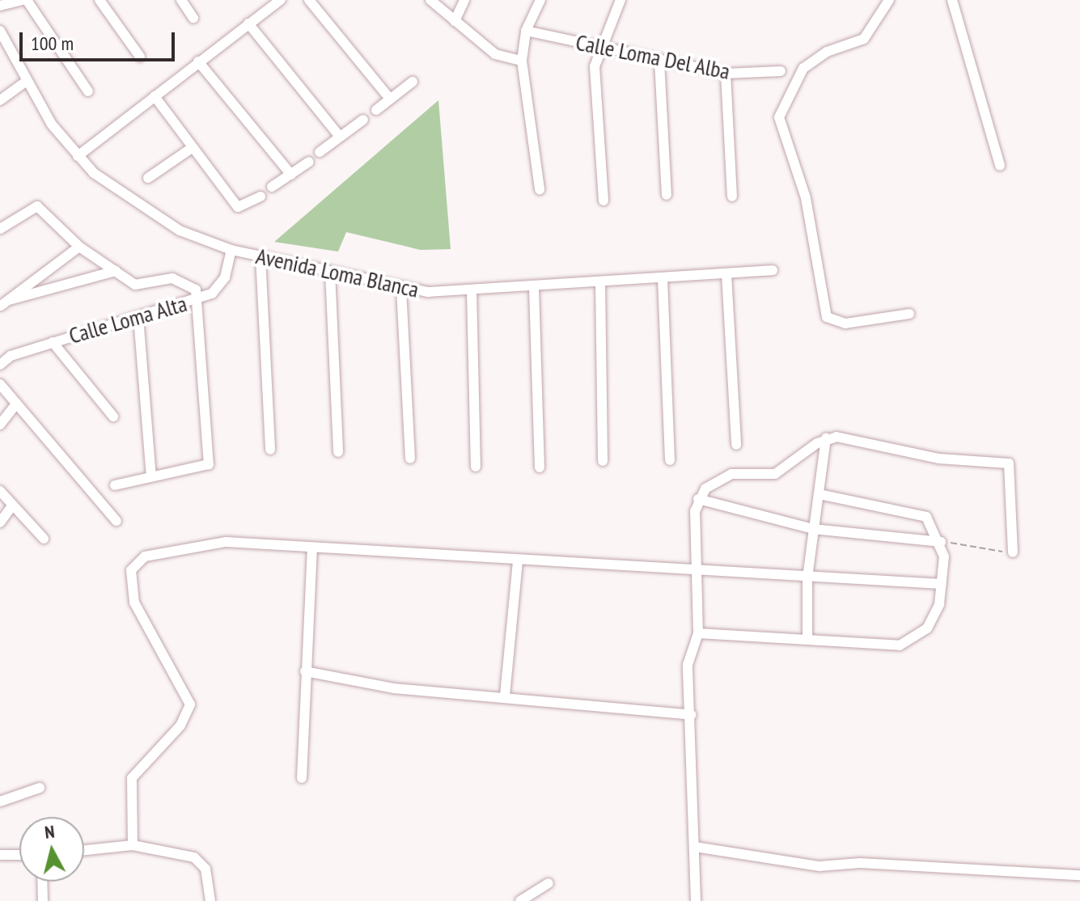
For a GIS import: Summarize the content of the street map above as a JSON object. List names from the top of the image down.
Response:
{
  "streets": {
    "street": ["Calle Loma Del Alba", "Avenida Loma Blanca", "Calle Loma Alta"]
  },
  "crossings": [
    ["Avenida Loma Blanca", "Calle Loma Alta"]
  ],
  "scale_bar": "100 m",
  "north": "top"
}
